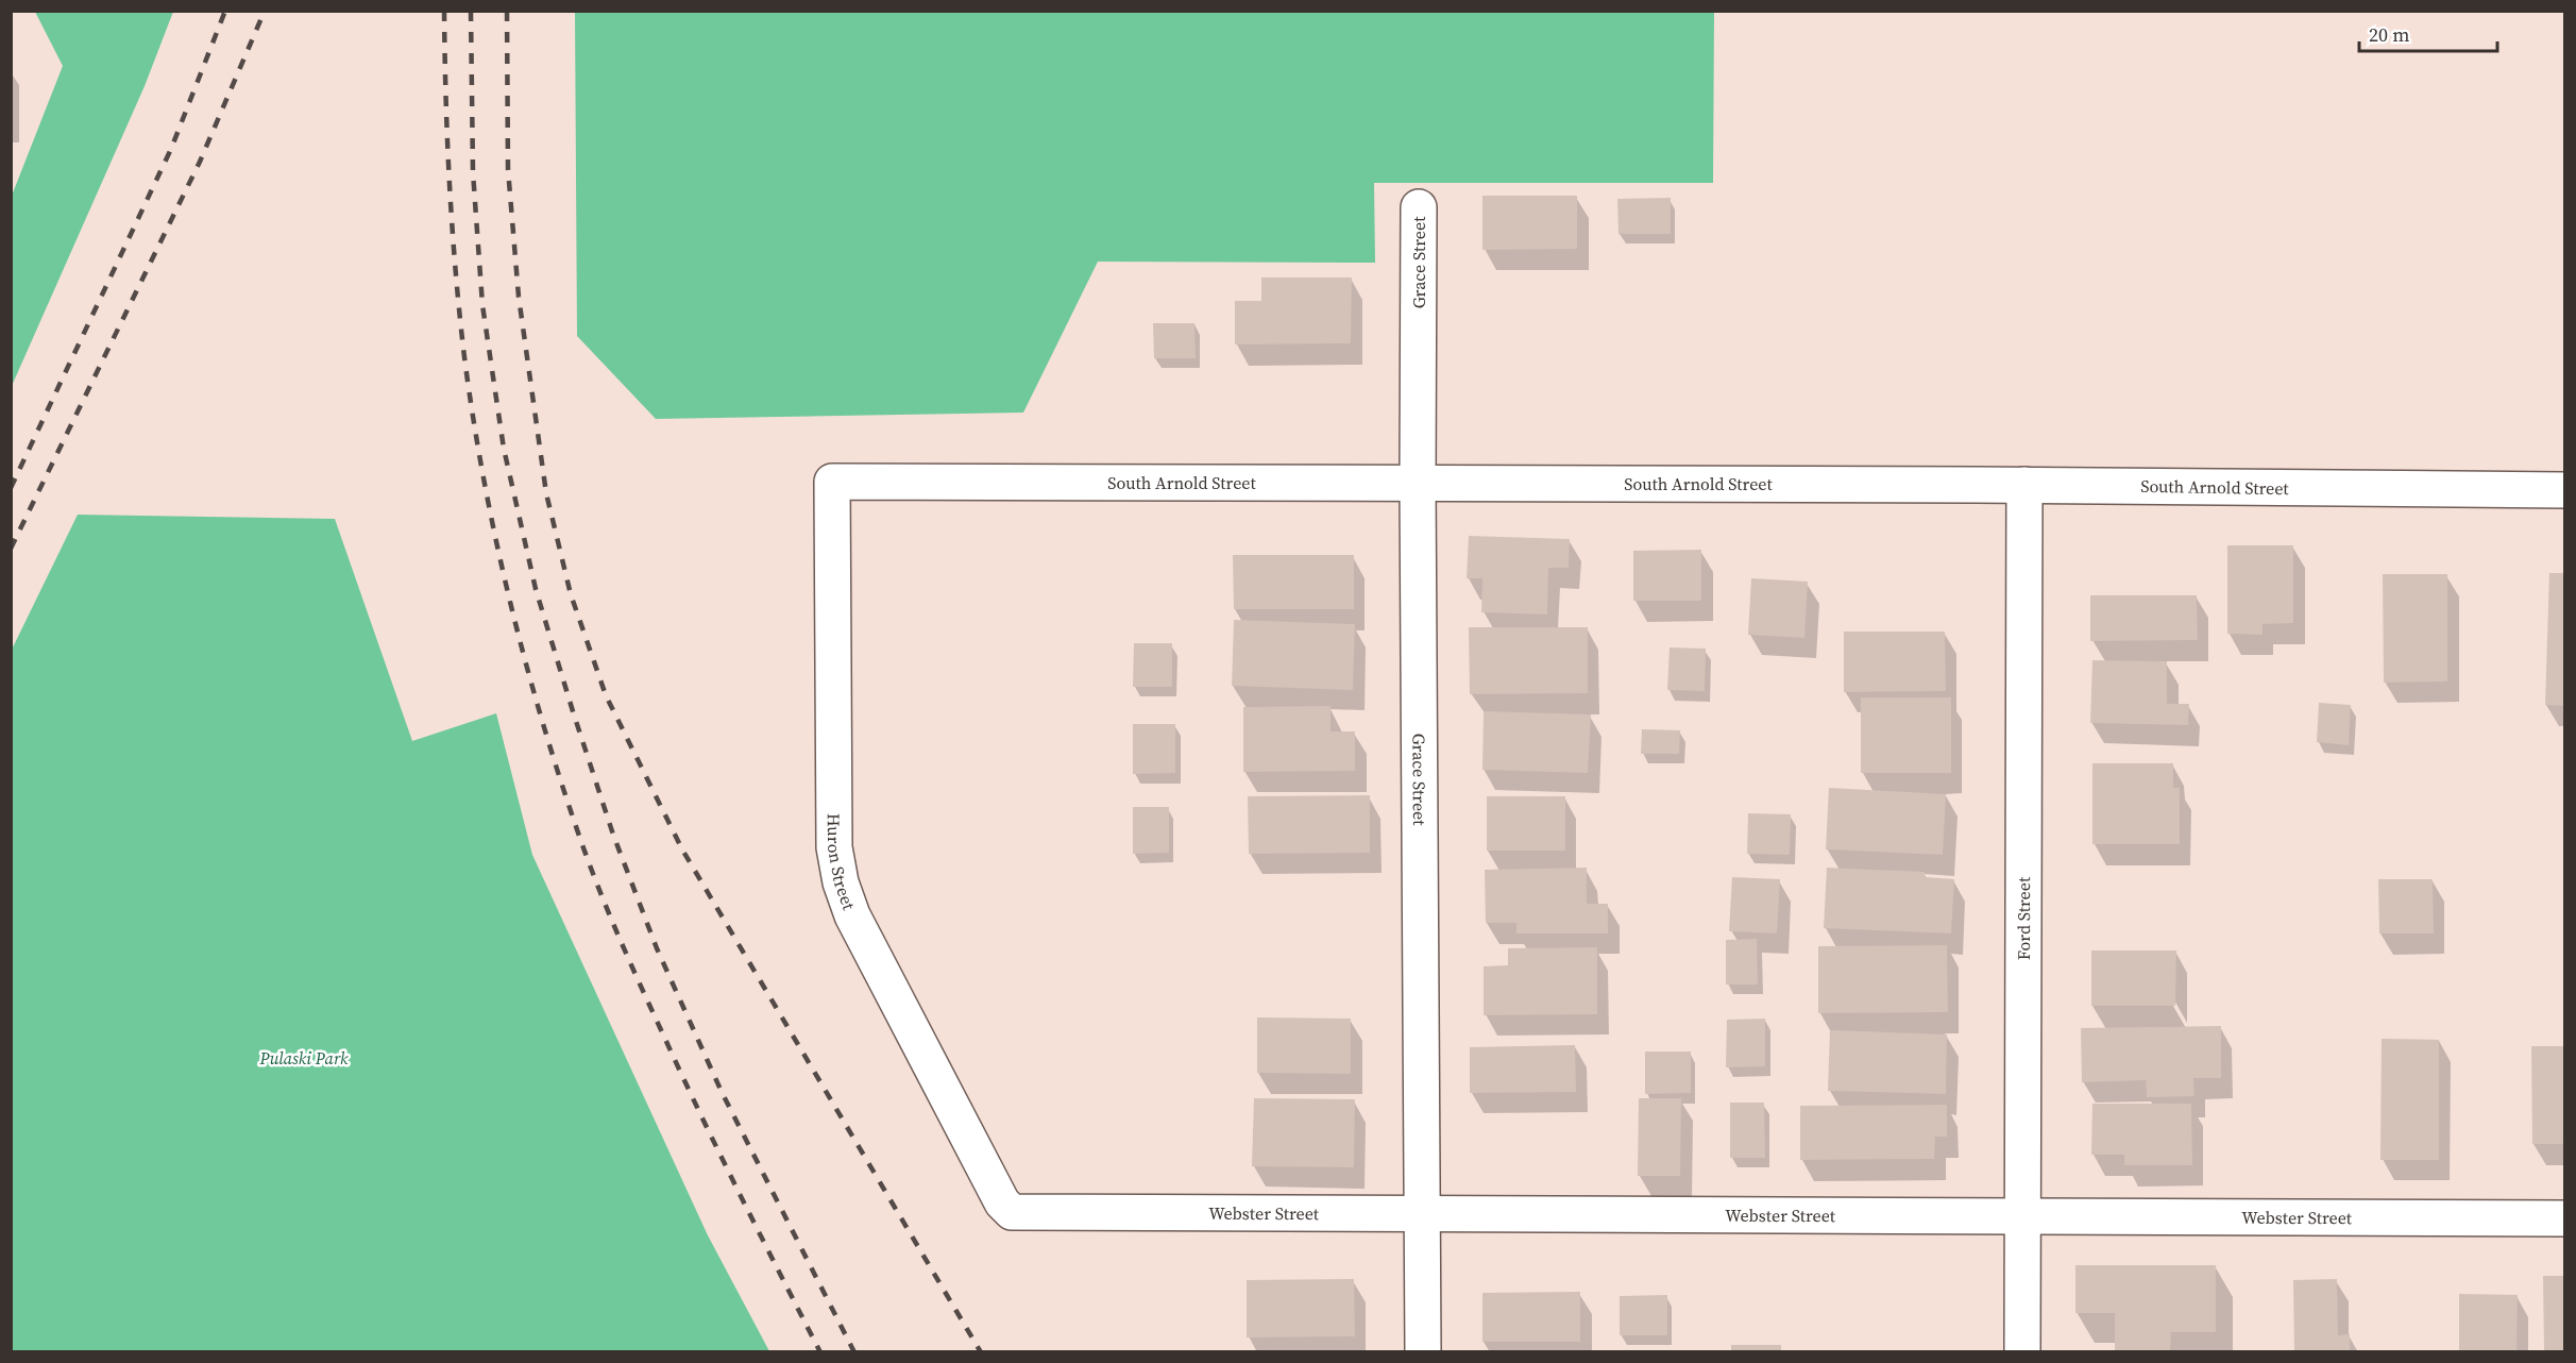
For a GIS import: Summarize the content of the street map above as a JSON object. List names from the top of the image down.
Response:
{
  "streets": {
    "street": [
      "Grace Street",
      "South Arnold Street",
      "Huron Street",
      "Ford Street",
      "Webster Street"
    ]
  },
  "crossings": [
    ["Grace Street", "South Arnold Street"],
    ["Grace Street", "Webster Street"],
    ["South Arnold Street", "Huron Street"],
    ["South Arnold Street", "Ford Street"],
    ["Huron Street", "Webster Street"],
    ["Ford Street", "Webster Street"]
  ],
  "parks": ["Pulaski Park"],
  "scale_bar": "20 m"
}
